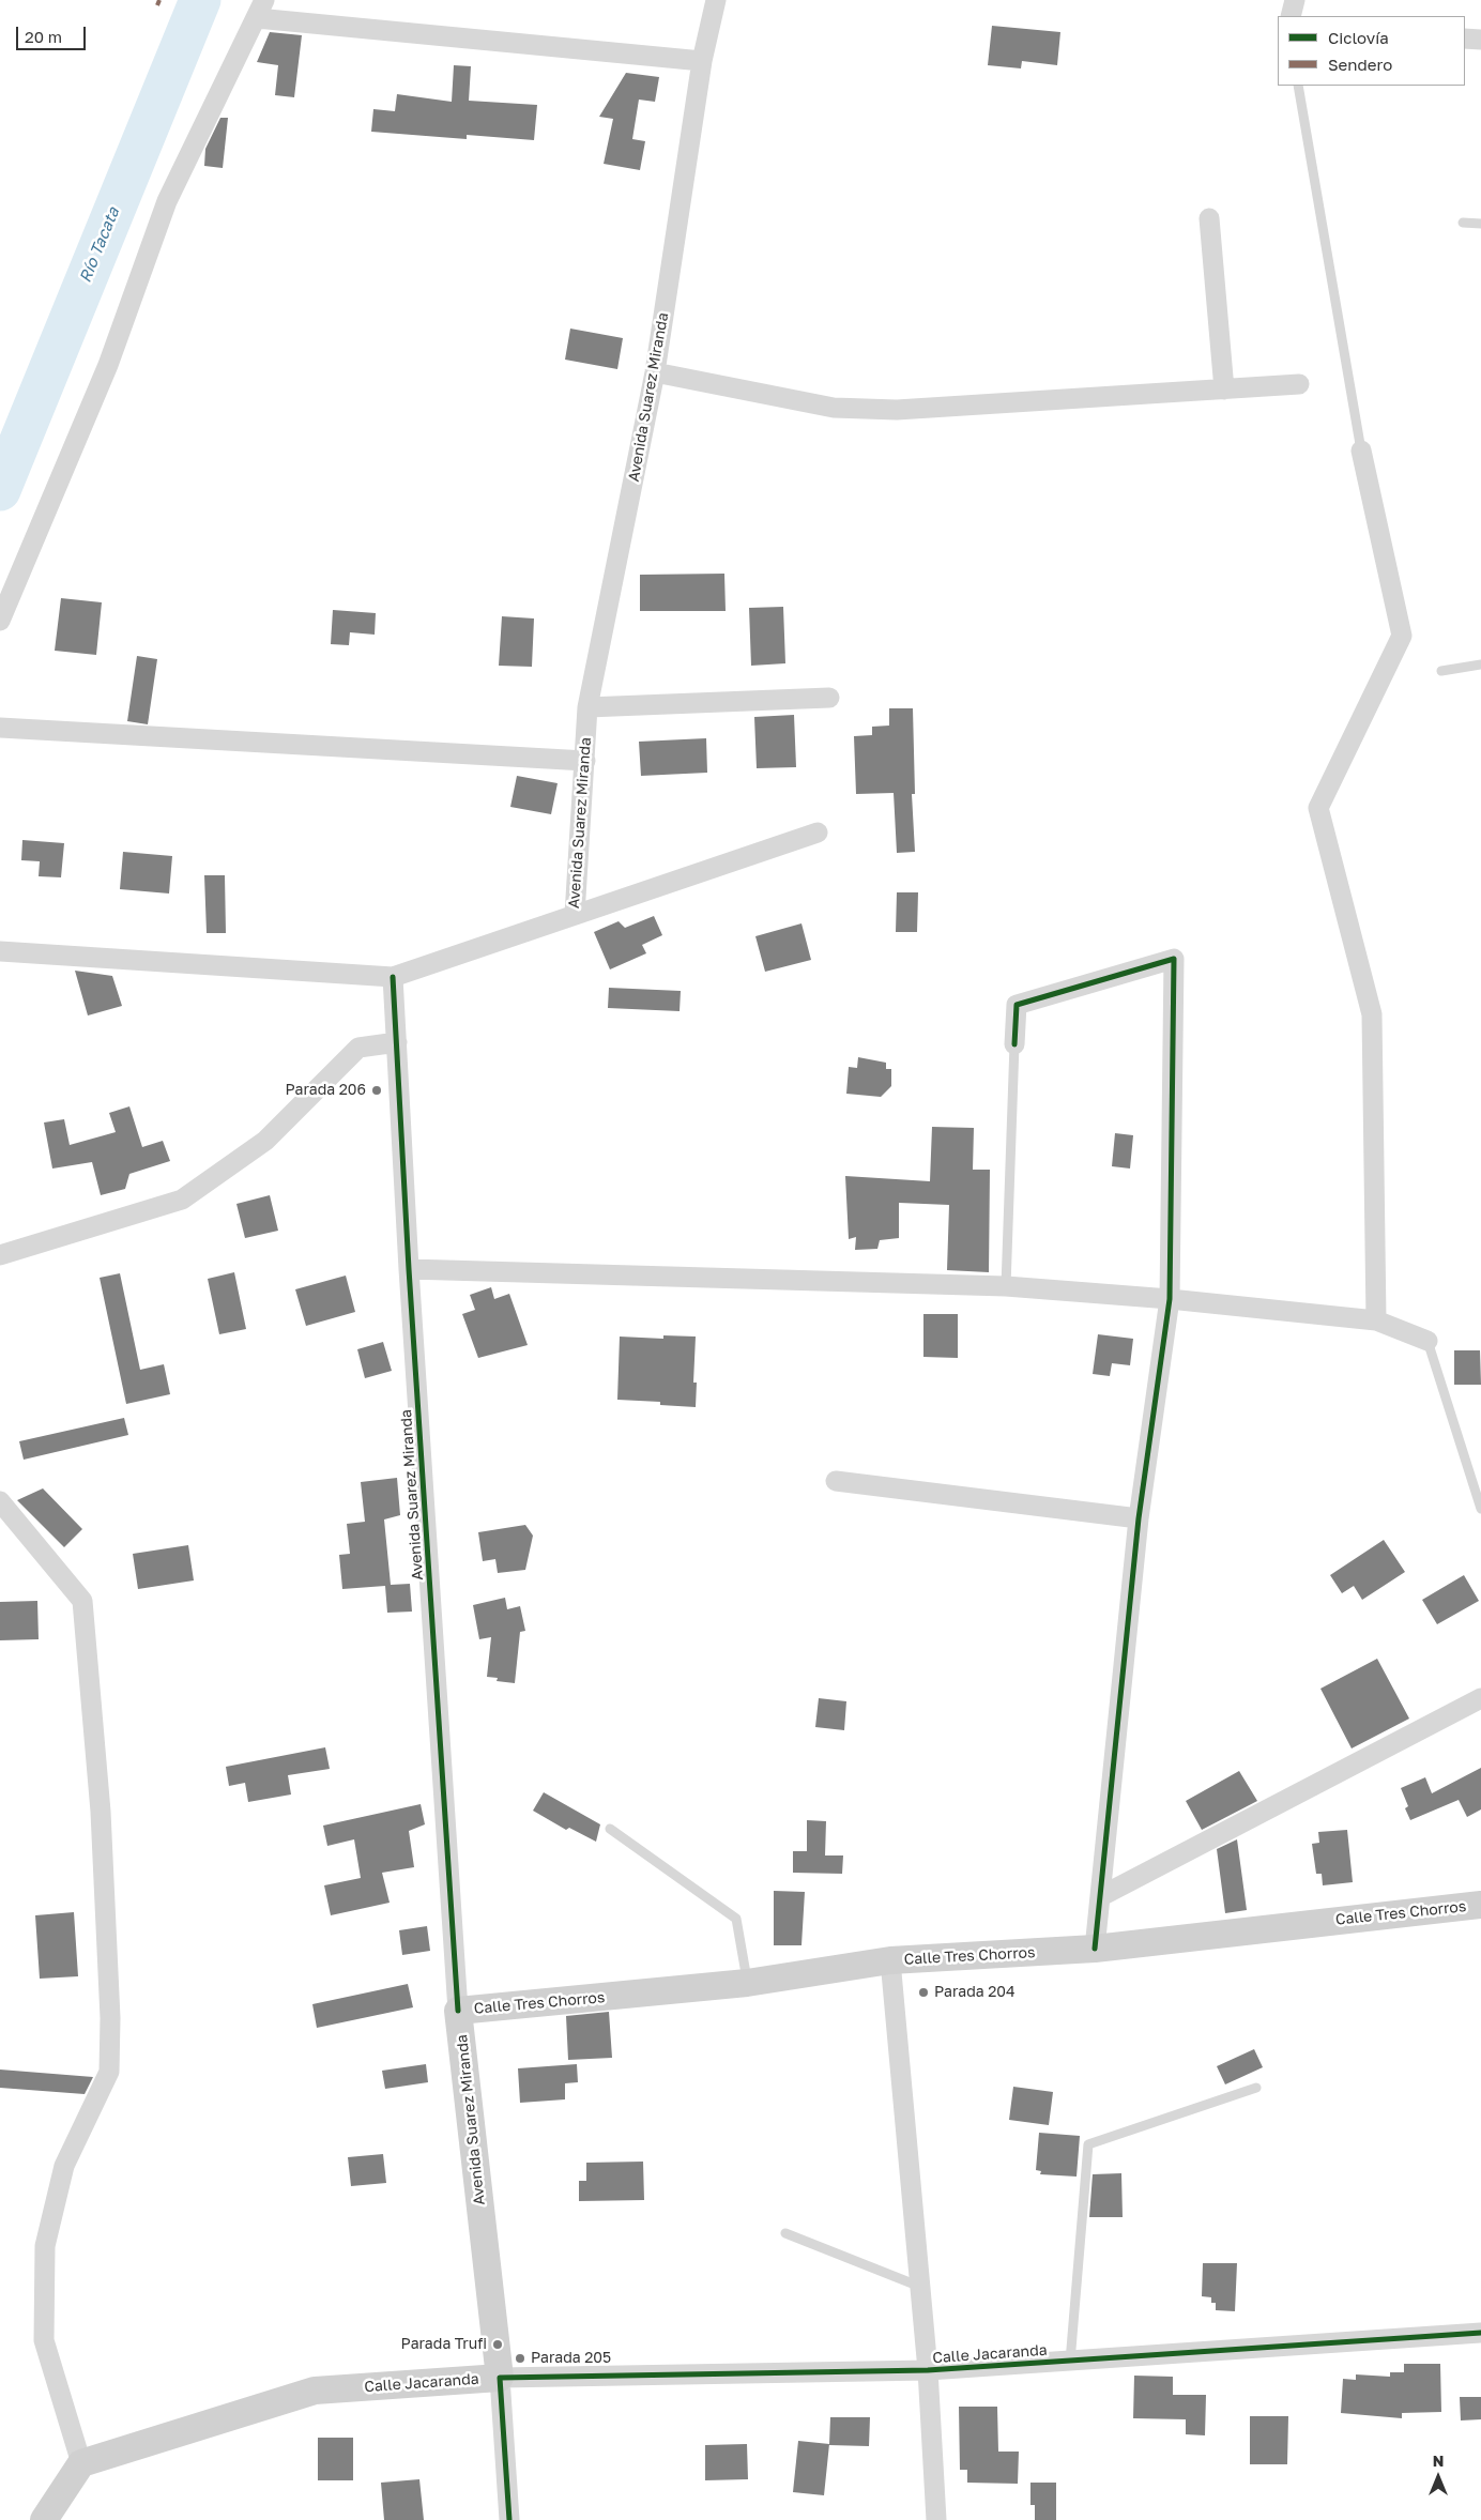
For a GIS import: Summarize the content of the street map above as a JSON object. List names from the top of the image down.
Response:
{
  "streets": {
    "main road": ["Avenida Suarez Miranda", "Calle Tres Chorros", "Calle Jacaranda"]
  },
  "crossings": [
    ["Avenida Suarez Miranda", "Calle Tres Chorros"],
    ["Avenida Suarez Miranda", "Calle Jacaranda"]
  ],
  "water": ["Río Tacata"],
  "places": [
    "Parada 206",
    "Parada 204",
    "Parada Trufi",
    "Parada 205"
  ],
  "legend": ["Ciclovía", "Sendero"],
  "scale_bar": "20 m",
  "north": "top"
}
